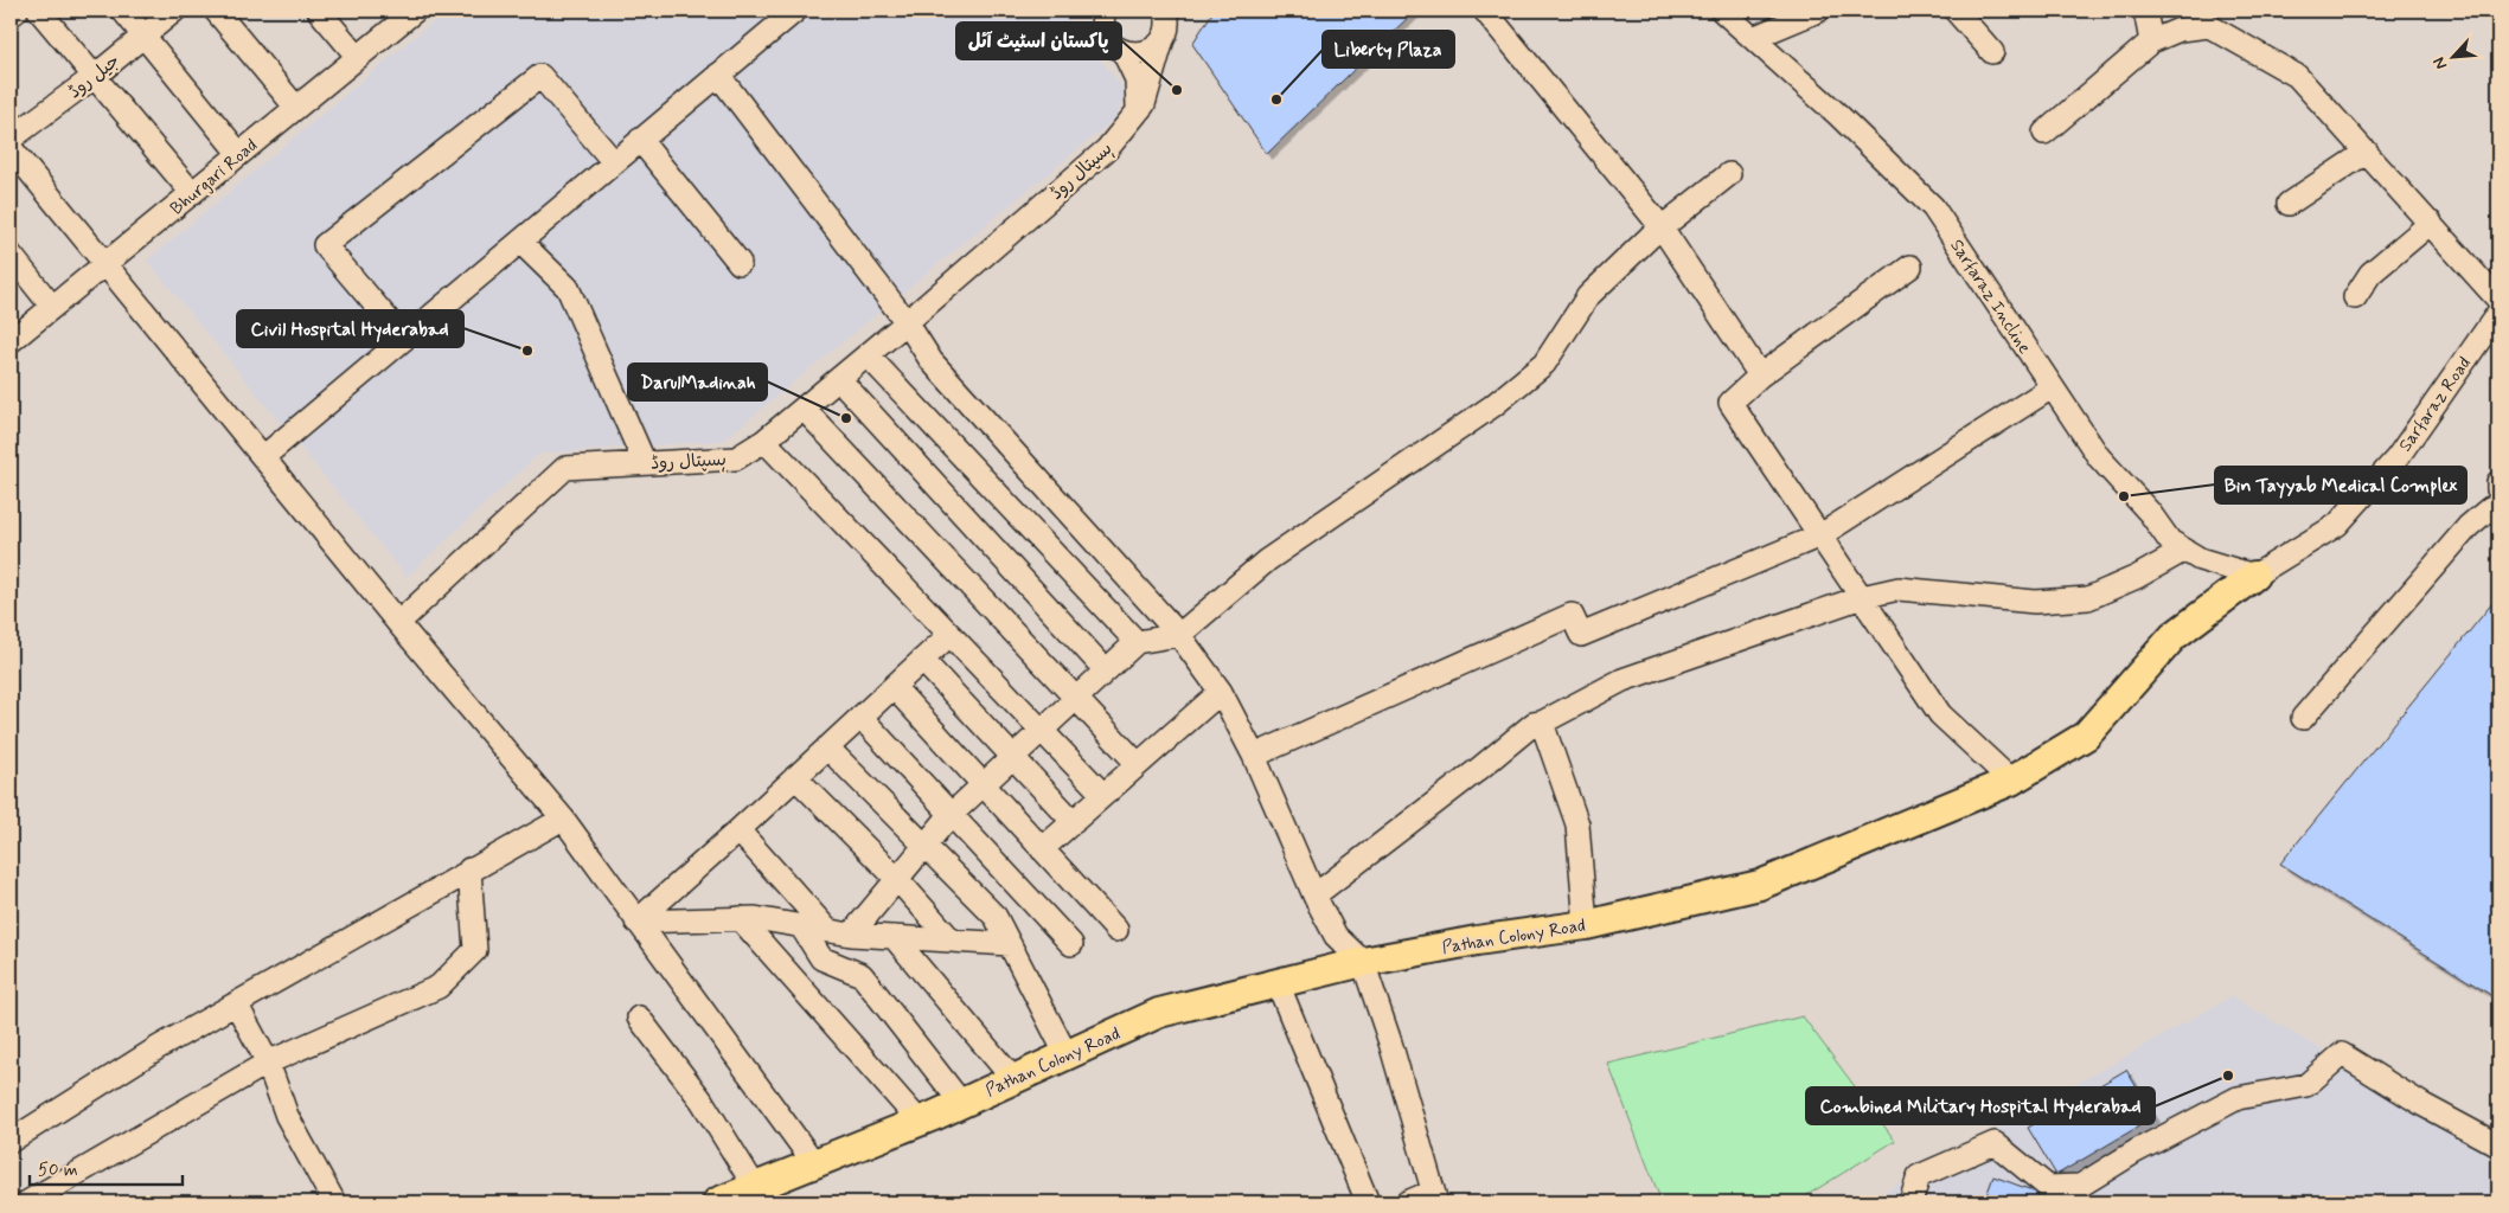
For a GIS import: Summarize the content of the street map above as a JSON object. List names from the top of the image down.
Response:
{
  "streets": {
    "main road": ["Pathan Colony Road"],
    "street": [
      "جیل روڈ",
      "ہسپتال روڈ",
      "Bhurgari Road",
      "Sarfaraz Incline",
      "Sarfaraz Road"
    ]
  },
  "crossings": [
    ["Sarfaraz Incline", "Sarfaraz Road"],
    ["Sarfaraz Incline", "Pathan Colony Road"],
    ["Sarfaraz Road", "Pathan Colony Road"]
  ],
  "places": [
    "پاکستان اسٹیٹ آئل",
    "Liberty Plaza",
    "Civil Hospital Hyderabad",
    "DarulMadinah",
    "Bin Tayyab Medical Complex",
    "Combined Military Hospital Hyderabad"
  ],
  "scale_bar": "50 m",
  "north": "bottom left"
}
